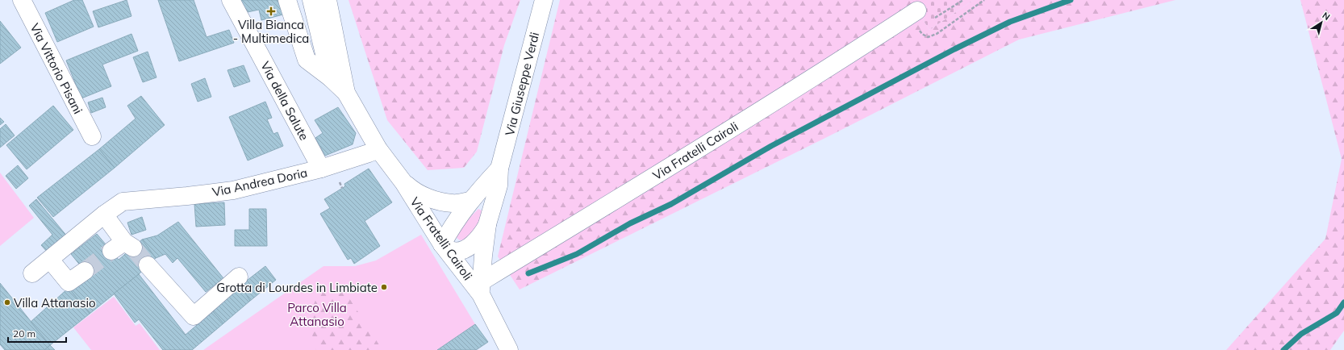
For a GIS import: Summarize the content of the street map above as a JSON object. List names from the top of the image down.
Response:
{
  "streets": {
    "street": [
      "Via Vittorio Pisani",
      "Via Giuseppe Verdi",
      "Via della Salute",
      "Via Fratelli Cairoli",
      "Via Andrea Doria"
    ]
  },
  "crossings": [
    ["Via Giuseppe Verdi", "Via Fratelli Cairoli"],
    ["Via della Salute", "Via Andrea Doria"]
  ],
  "parks": ["Parco Villa Attanasio"],
  "places": {
    "health": ["Villa Bianca - Multimedica"],
    "other": ["Grotta di Lourdes in Limbiate", "Villa Attanasio"]
  },
  "scale_bar": "20 m",
  "north": "top right"
}
